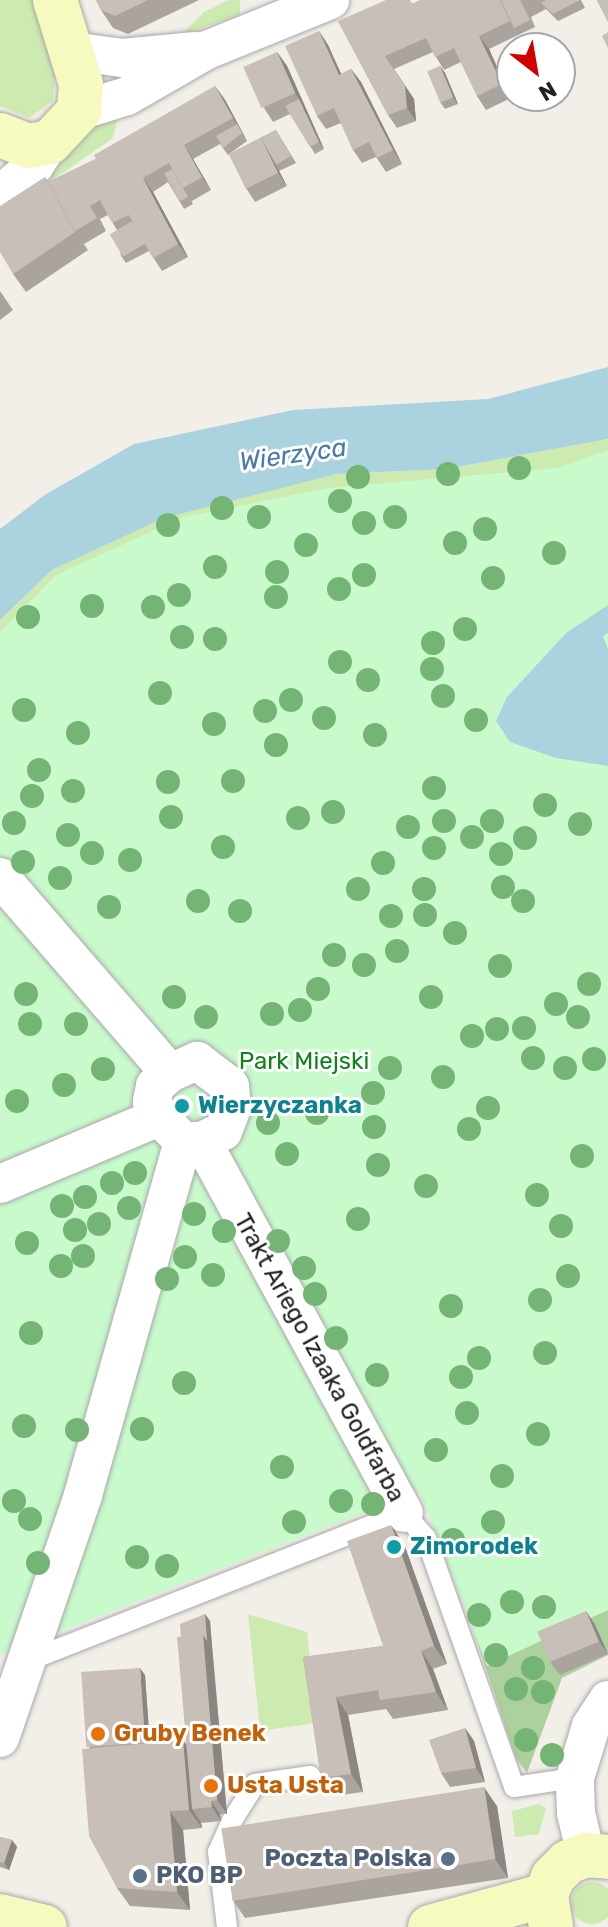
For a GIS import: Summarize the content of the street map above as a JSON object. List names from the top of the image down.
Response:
{
  "streets": {
    "street": ["Trakt Ariego Izaaka Goldfarba"]
  },
  "water": ["Wierzyca"],
  "parks": ["Park Miejski"],
  "places": [
    "Wierzyczanka",
    "Zimorodek",
    "Gruby Benek",
    "Usta Usta",
    "Poczta Polska",
    "PKO BP"
  ],
  "north": "bottom right"
}
